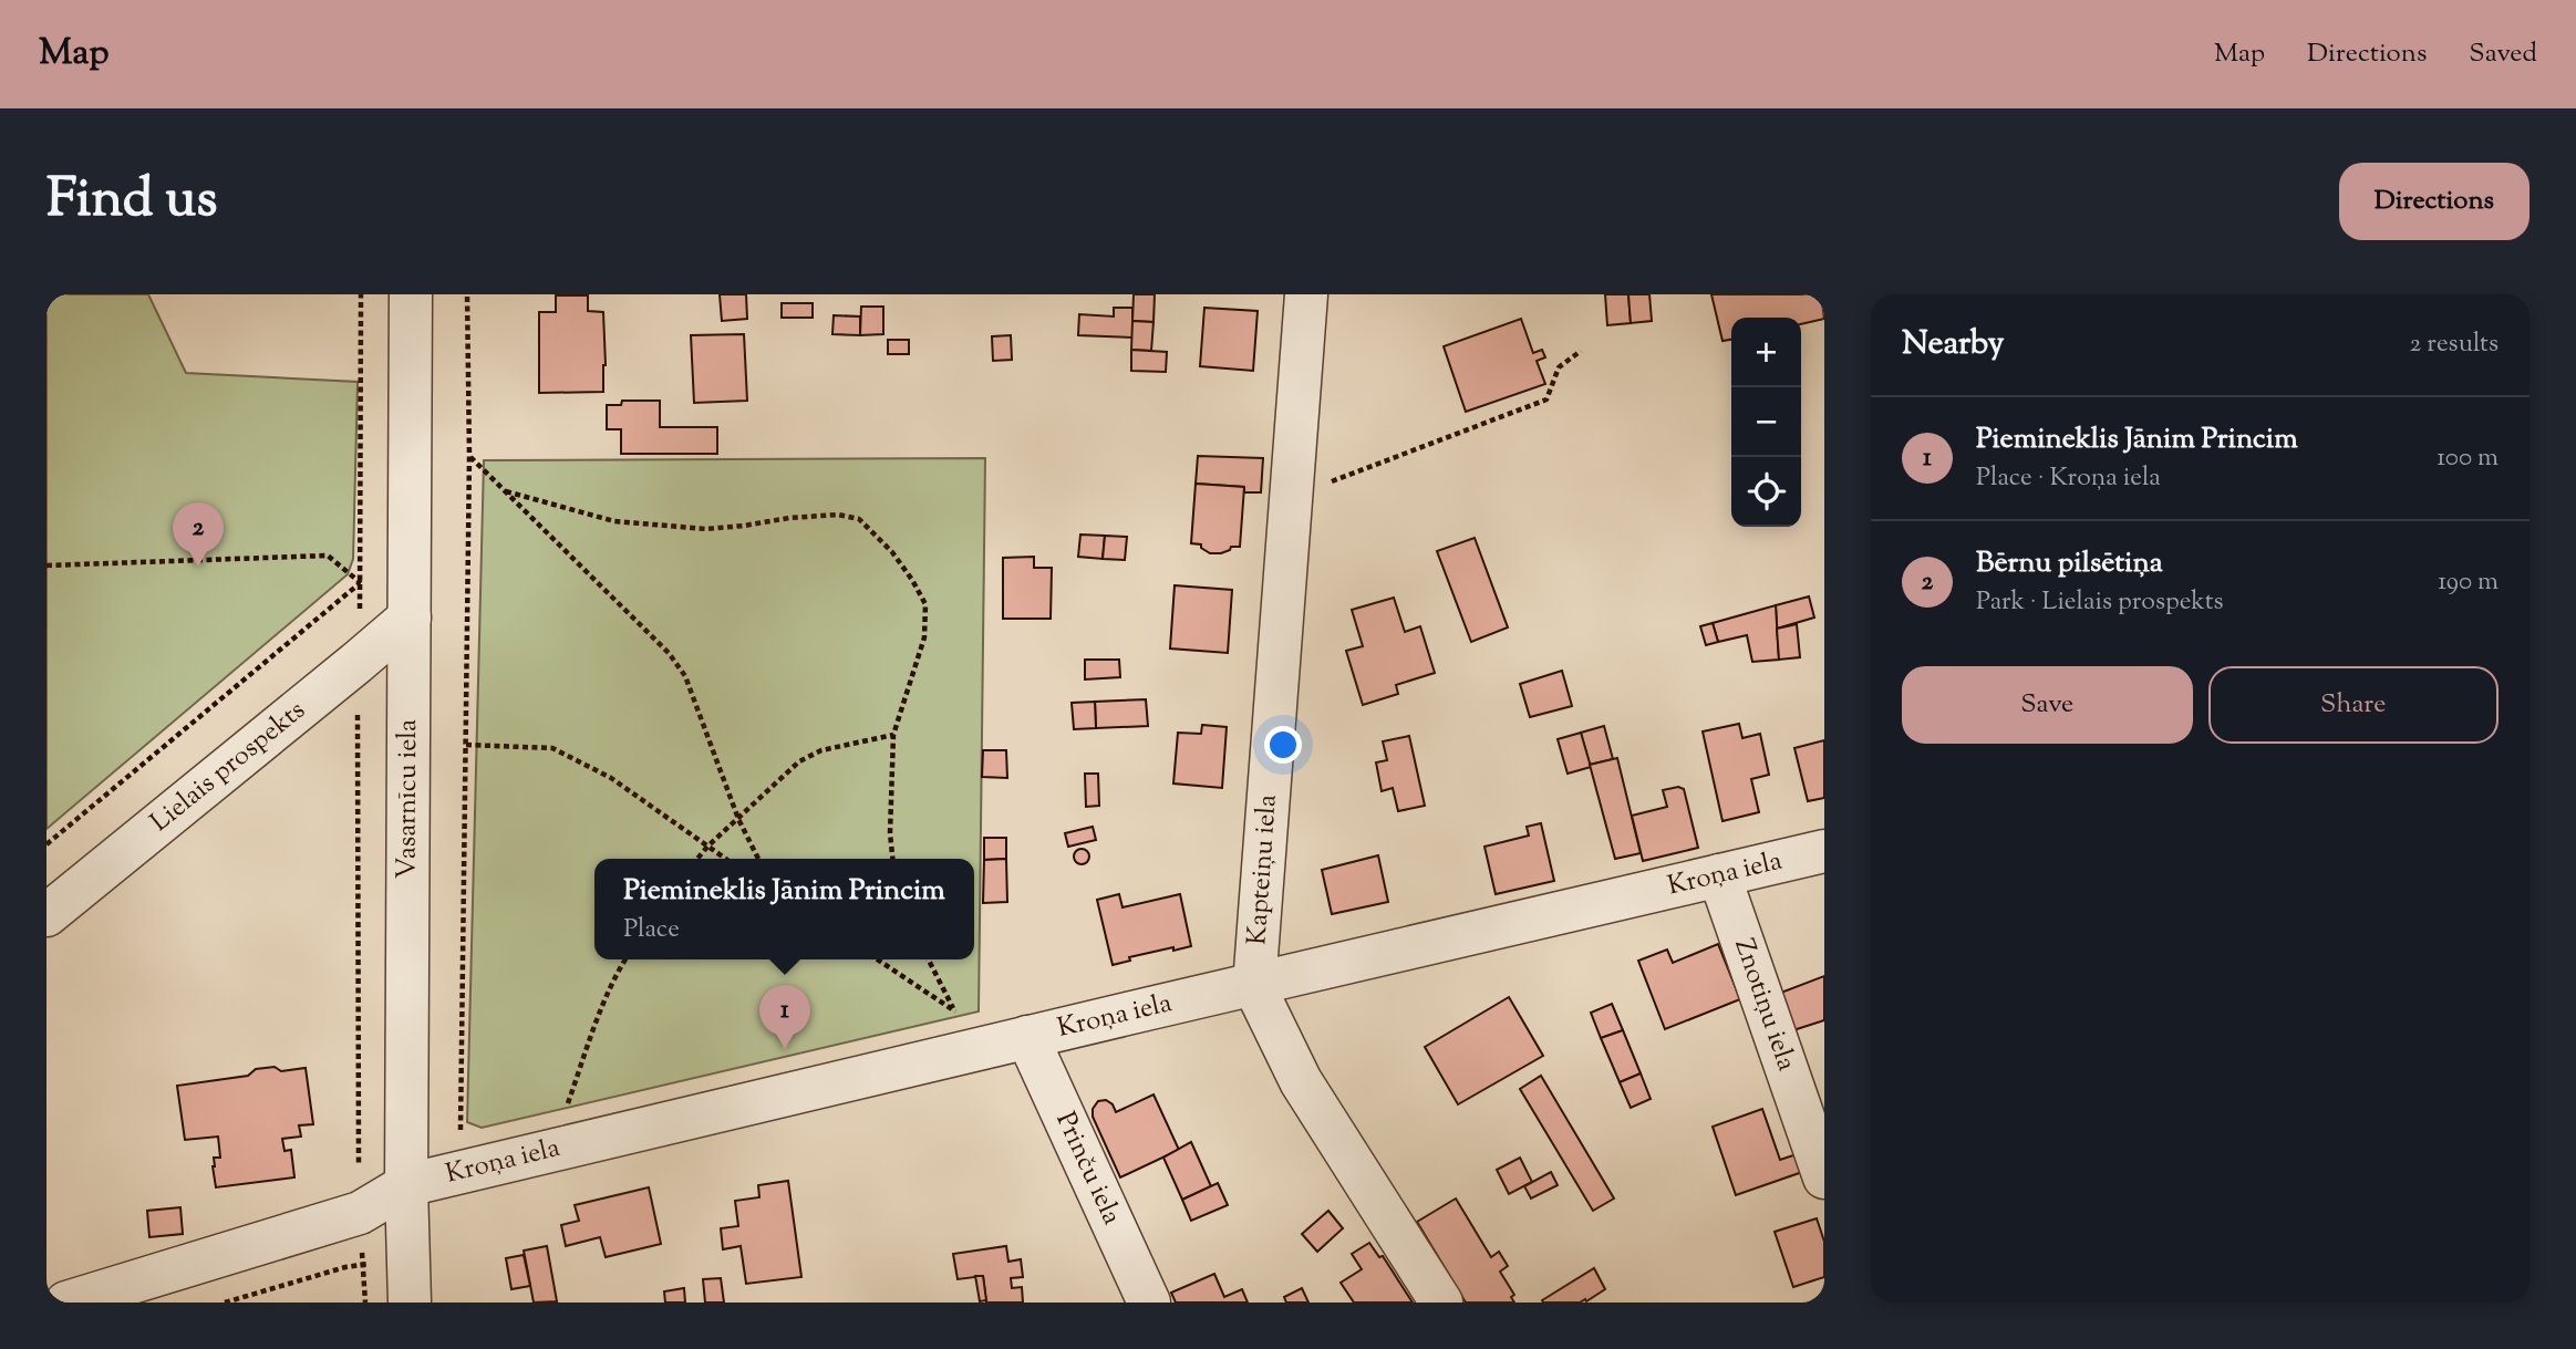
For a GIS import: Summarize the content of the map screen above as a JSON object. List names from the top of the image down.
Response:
{
  "streets": {
    "street": [
      "Lielais prospekts",
      "Vasarnīcu iela",
      "Kapteiņu iela",
      "Kroņa iela",
      "Znotiņu iela",
      "Prinču iela"
    ]
  },
  "crossings": [
    ["Lielais prospekts", "Vasarnīcu iela"],
    ["Vasarnīcu iela", "Kroņa iela"],
    ["Kapteiņu iela", "Kroņa iela"],
    ["Kroņa iela", "Znotiņu iela"],
    ["Kroņa iela", "Prinču iela"]
  ],
  "page": {
    "header": "Map",
    "nav": ["Map", "Directions", "Saved"],
    "title": "Find us",
    "buttons": [
      "Directions",
      ["Save", "Share"]
    ],
    "heading": ["Nearby", "2 results"],
    "map_buttons": ["+", "−"],
    "list": [
      {
        "mark": "1",
        "name": "Piemineklis Jānim Princim",
        "note": "Place · Kroņa iela",
        "value": "100 m"
      },
      {
        "mark": "2",
        "name": "Bērnu pilsētiņa",
        "note": "Park · Lielais prospekts",
        "value": "190 m"
      }
    ],
    "pins": ["2", "1"],
    "popup": ["Piemineklis Jānim Princim", "Place"]
  }
}
